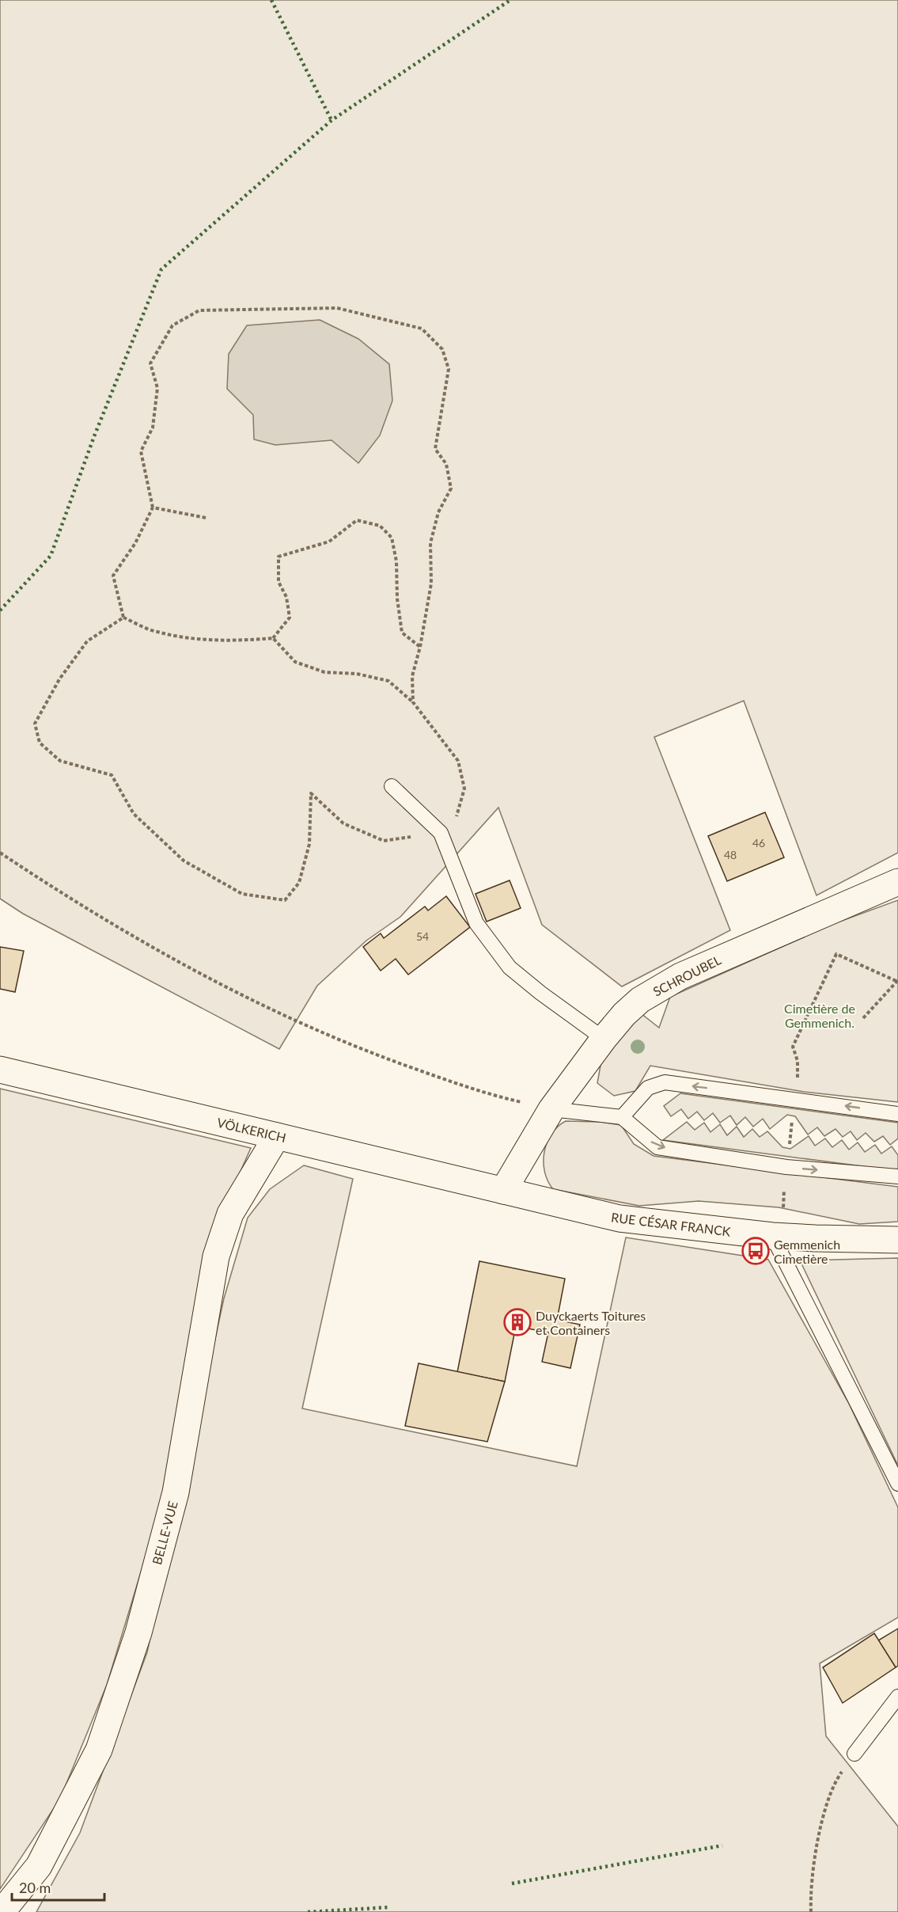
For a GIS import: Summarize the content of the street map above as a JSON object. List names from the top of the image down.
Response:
{
  "streets": {
    "street": [
      "SCHROUBEL",
      "VÖLKERICH",
      "RUE CÉSAR FRANCK",
      "BELLE-VUE"
    ]
  },
  "crossings": [
    ["SCHROUBEL", "VÖLKERICH"],
    ["SCHROUBEL", "RUE CÉSAR FRANCK"],
    ["VÖLKERICH", "RUE CÉSAR FRANCK"],
    ["VÖLKERICH", "BELLE-VUE"]
  ],
  "parks": ["Cimetière de Gemmenich."],
  "places": {
    "bus stop": ["Gemmenich Cimetière"],
    "building": ["Duyckaerts Toitures et Containers"]
  },
  "house_numbers": ["46", "48", "54"],
  "scale_bar": "20 m"
}
